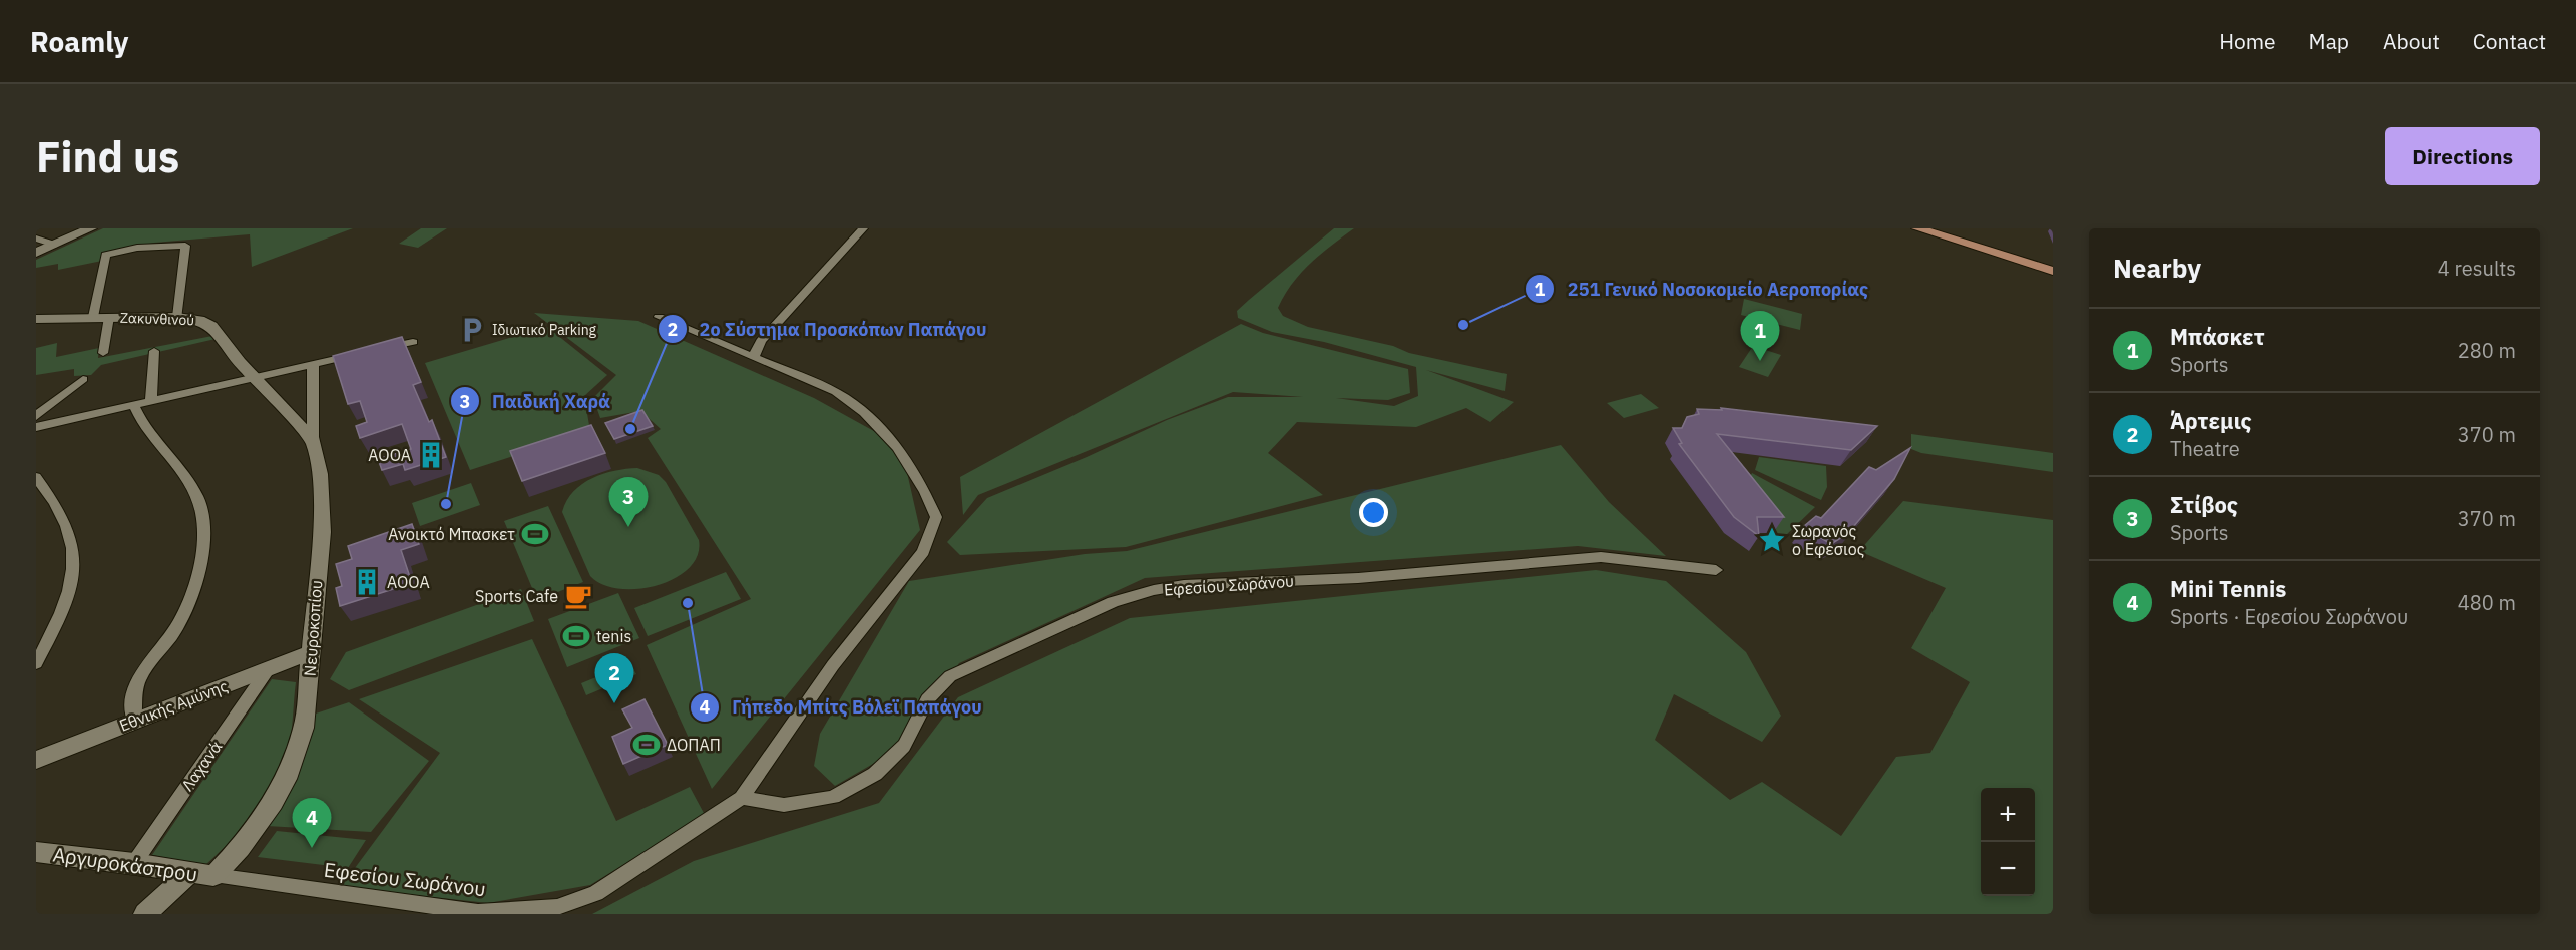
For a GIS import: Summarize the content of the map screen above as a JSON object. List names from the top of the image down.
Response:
{
  "streets": {
    "street": [
      "Ζακυνθινού",
      "Εφεσίου Σωράνου",
      "Νευροκοπίου",
      "Εθνικής Αμύνης",
      "Λαχανά",
      "Αργυροκάστρου"
    ]
  },
  "crossings": [
    ["Εφεσίου Σωράνου", "Νευροκοπίου"],
    ["Εφεσίου Σωράνου", "Αργυροκάστρου"],
    ["Νευροκοπίου", "Εθνικής Αμύνης"],
    ["Νευροκοπίου", "Αργυροκάστρου"],
    ["Εθνικής Αμύνης", "Λαχανά"],
    ["Λαχανά", "Αργυροκάστρου"]
  ],
  "places": {
    "other": [
      "251 Γενικό Νοσοκομείο Αεροπορίας",
      "2ο Σύστημα Προσκόπων Παπάγου",
      "Παιδική Χαρά",
      "Γήπεδο Μπίτς Βόλεϊ Παπάγου"
    ],
    "parking": ["Ιδιωτικό Parking"],
    "building": ["AOOA", "ΑΟΟΑ"],
    "sports": ["Ανοικτό Μπασκετ", "tenis", "ΔΟΠΑΠ"],
    "place": ["Σωρανός ο Εφέσιος"],
    "cafe": ["Sports Cafe"]
  },
  "page": {
    "header": "Roamly",
    "nav": [
      "Home",
      "Map",
      "About",
      "Contact"
    ],
    "buttons": "Directions",
    "title": "Find us",
    "heading": ["Nearby", "4 results"],
    "list": [
      {
        "mark": "1",
        "name": "Μπάσκετ",
        "note": "Sports",
        "value": "280 m"
      },
      {
        "mark": "2",
        "name": "Άρτεμις",
        "note": "Theatre",
        "value": "370 m"
      },
      {
        "mark": "3",
        "name": "Στίβος",
        "note": "Sports",
        "value": "370 m"
      },
      {
        "mark": "4",
        "name": "Mini Tennis",
        "note": "Sports · Εφεσίου Σωράνου",
        "value": "480 m"
      }
    ],
    "pins": [
      "1",
      "3",
      "2",
      "4"
    ],
    "map_buttons": ["+", "−"]
  }
}
